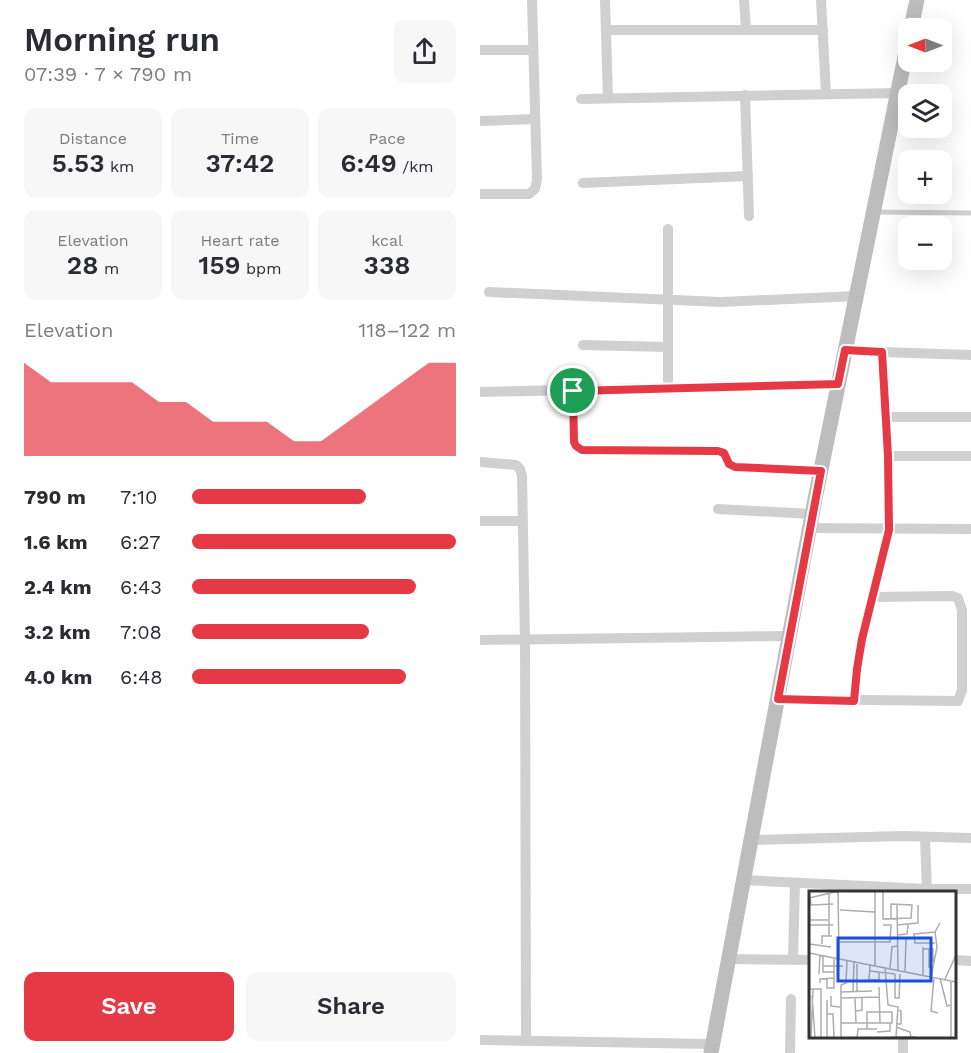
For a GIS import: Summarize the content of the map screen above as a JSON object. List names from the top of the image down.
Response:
{
  "north": "left",
  "page": {
    "heading": ["Morning run", "07:39 · 7 × 790 m"],
    "map_buttons": ["+", "−"],
    "stats": [
      ["Distance", "5.53 km"],
      ["Time", "37:42"],
      ["Pace", "6:49 /km"],
      ["Elevation", "28 m"],
      ["Heart rate", "159 bpm"],
      ["kcal", "338"]
    ],
    "chart": ["Elevation", "118–122 m"],
    "list": [
      {
        "name": "790 m",
        "note": "7:10"
      },
      {
        "name": "1.6 km",
        "note": "6:27"
      },
      {
        "name": "2.4 km",
        "note": "6:43"
      },
      {
        "name": "3.2 km",
        "note": "7:08"
      },
      {
        "name": "4.0 km",
        "note": "6:48"
      }
    ],
    "buttons": ["Save", "Share"]
  }
}
